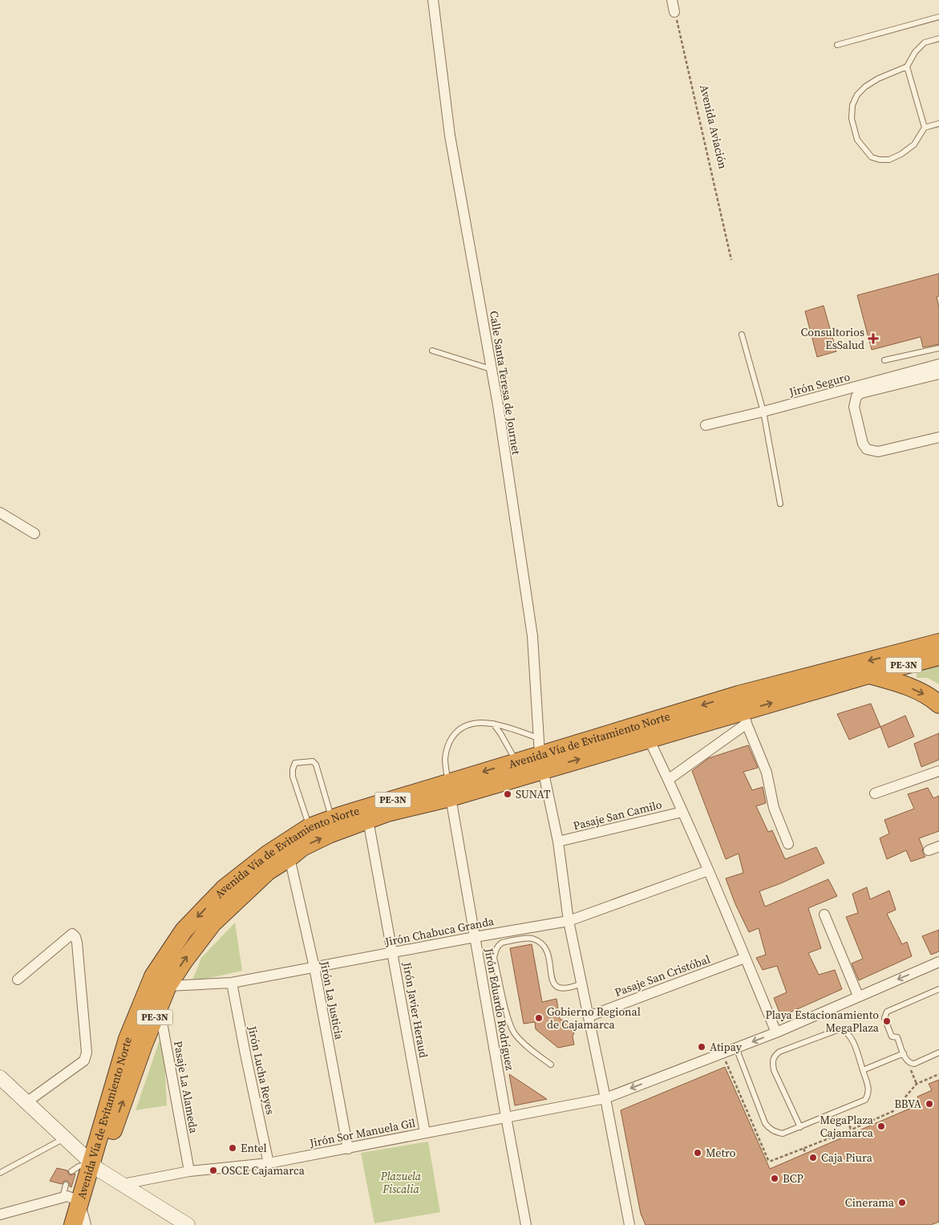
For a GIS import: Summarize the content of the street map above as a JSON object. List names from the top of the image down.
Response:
{
  "streets": {
    "highway": ["PE-3N", "Avenida Vía de Evitamiento Norte"],
    "street": [
      "Calle Santa Teresa de Journet",
      "Jirón Seguro",
      "Pasaje San Camilo",
      "Jirón Chabuca Granda",
      "Pasaje San Cristóbal",
      "Jirón La Justicia",
      "Jirón Eduardo Rodríguez",
      "Jirón Javier Heraud",
      "Jirón Lucha Reyes",
      "Pasaje La Alameda",
      "Jirón Sor Manuela Gil"
    ],
    "path": ["Avenida Aviación"]
  },
  "crossings": [
    ["Calle Santa Teresa de Journet", "Avenida Vía de Evitamiento Norte"],
    ["Calle Santa Teresa de Journet", "Pasaje San Camilo"],
    ["Calle Santa Teresa de Journet", "Jirón Chabuca Granda"],
    ["Calle Santa Teresa de Journet", "Pasaje San Cristóbal"],
    ["Calle Santa Teresa de Journet", "Jirón Sor Manuela Gil"],
    ["Avenida Vía de Evitamiento Norte", "Jirón Chabuca Granda"],
    ["Avenida Vía de Evitamiento Norte", "Jirón La Justicia"],
    ["Avenida Vía de Evitamiento Norte", "Jirón Eduardo Rodríguez"],
    ["Avenida Vía de Evitamiento Norte", "Jirón Javier Heraud"],
    ["Avenida Vía de Evitamiento Norte", "Pasaje La Alameda"],
    ["Jirón Chabuca Granda", "Jirón La Justicia"],
    ["Jirón Chabuca Granda", "Jirón Eduardo Rodríguez"],
    ["Jirón Chabuca Granda", "Jirón Javier Heraud"],
    ["Jirón Chabuca Granda", "Jirón Lucha Reyes"],
    ["Jirón La Justicia", "Jirón Sor Manuela Gil"],
    ["Jirón Eduardo Rodríguez", "Jirón Sor Manuela Gil"],
    ["Jirón Javier Heraud", "Jirón Sor Manuela Gil"],
    ["Jirón Lucha Reyes", "Jirón Sor Manuela Gil"],
    ["Pasaje La Alameda", "Jirón Sor Manuela Gil"]
  ],
  "parks": ["Plazuela Fiscalia"],
  "places": {
    "health": ["Consultorios EsSalud"],
    "other": [
      "SUNAT",
      "Gobierno Regional de Cajamarca",
      "Playa Estacionamiento MegaPlaza",
      "Atipay",
      "BBVA",
      "MegaPlaza Cajamarca",
      "Entel",
      "Metro",
      "Caja Piura",
      "OSCE Cajamarca",
      "BCP",
      "Cinerama"
    ]
  }
}
